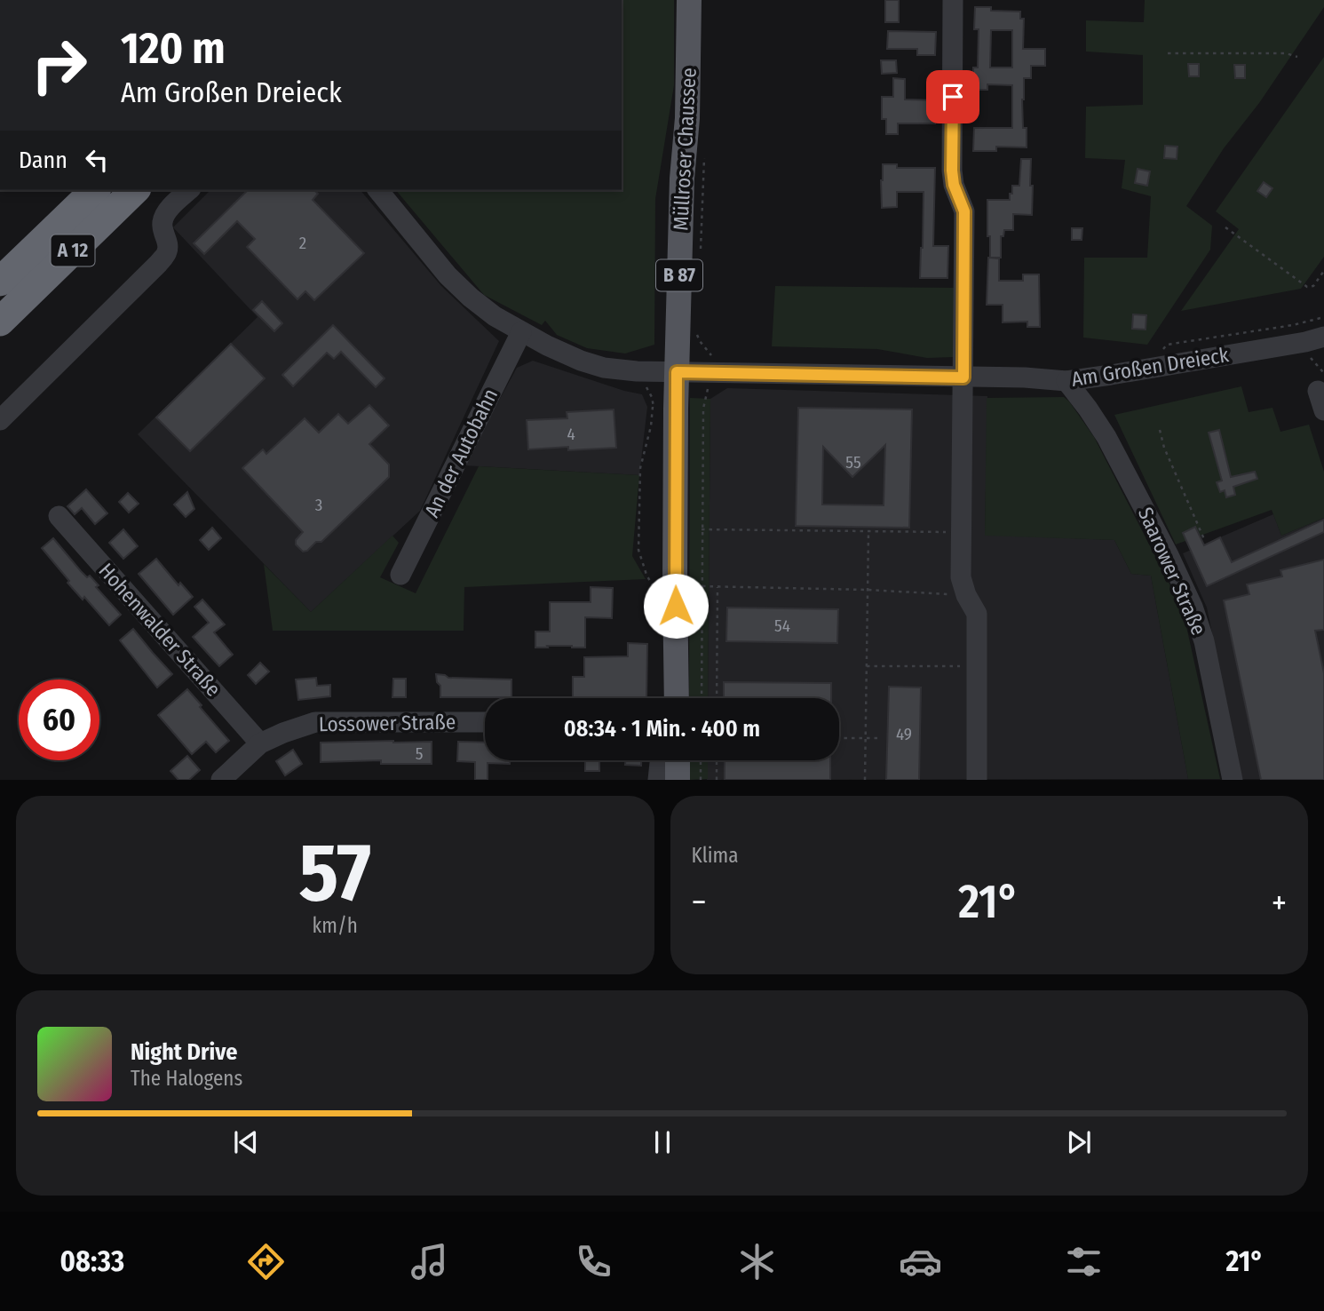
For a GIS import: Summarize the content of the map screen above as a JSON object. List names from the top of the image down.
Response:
{
  "streets": {
    "highway": ["A 12"],
    "main road": ["Müllroser Chaussee", "B 87"],
    "street": [
      "Am Großen Dreieck",
      "An der Autobahn",
      "Saarower Straße",
      "Hohenwalder Straße",
      "Lossower Straße"
    ]
  },
  "crossings": [
    ["Müllroser Chaussee", "Am Großen Dreieck"],
    ["Am Großen Dreieck", "Saarower Straße"],
    ["Hohenwalder Straße", "Lossower Straße"]
  ],
  "house_numbers": [
    "2",
    "4",
    "55",
    "3",
    "54",
    "49",
    "5"
  ],
  "page": {
    "turn": ["120 m", "Am Großen Dreieck"],
    "then": "Dann",
    "limit": "60",
    "trip": "08:34 · 1 Min. · 400 m",
    "tile": [
      ["57", "km/h"],
      "Klima"
    ],
    "heat": ["−", "21°", "+"],
    "song": ["Night Drive", "The Halogens"],
    "tabs": ["08:33", "21°"]
  }
}
